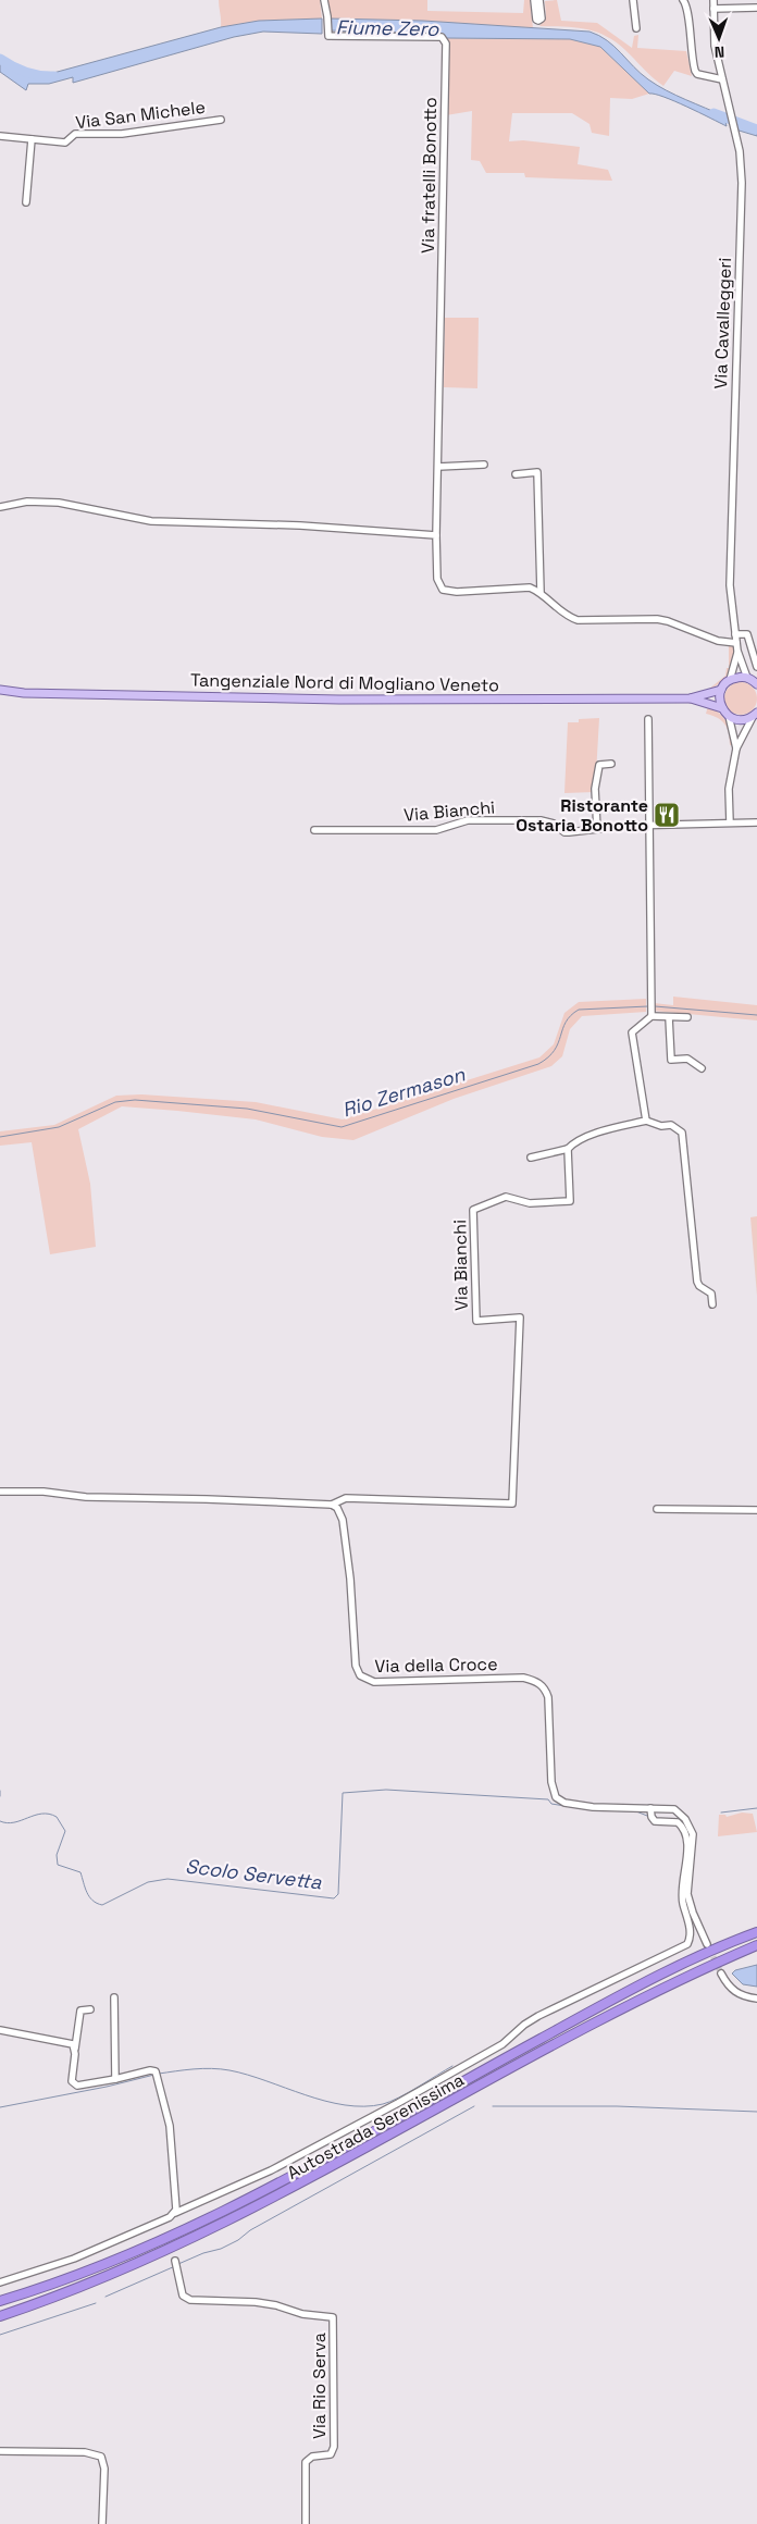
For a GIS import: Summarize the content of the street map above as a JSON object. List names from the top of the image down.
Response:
{
  "streets": {
    "highway": ["Autostrada Serenissima"],
    "main road": ["Tangenziale Nord di Mogliano Veneto"],
    "street": [
      "Via San Michele",
      "Via fratelli Bonotto",
      "Via Cavalleggeri",
      "Via Bianchi",
      "Via della Croce",
      "Via Rio Serva"
    ]
  },
  "crossings": [
    ["Via Bianchi", "Via della Croce"]
  ],
  "water": ["Fiume Zero", "Rio Zermason", "Scolo Servetta"],
  "places": {
    "restaurant": ["Ristorante Ostaria Bonotto"]
  },
  "north": "bottom"
}
